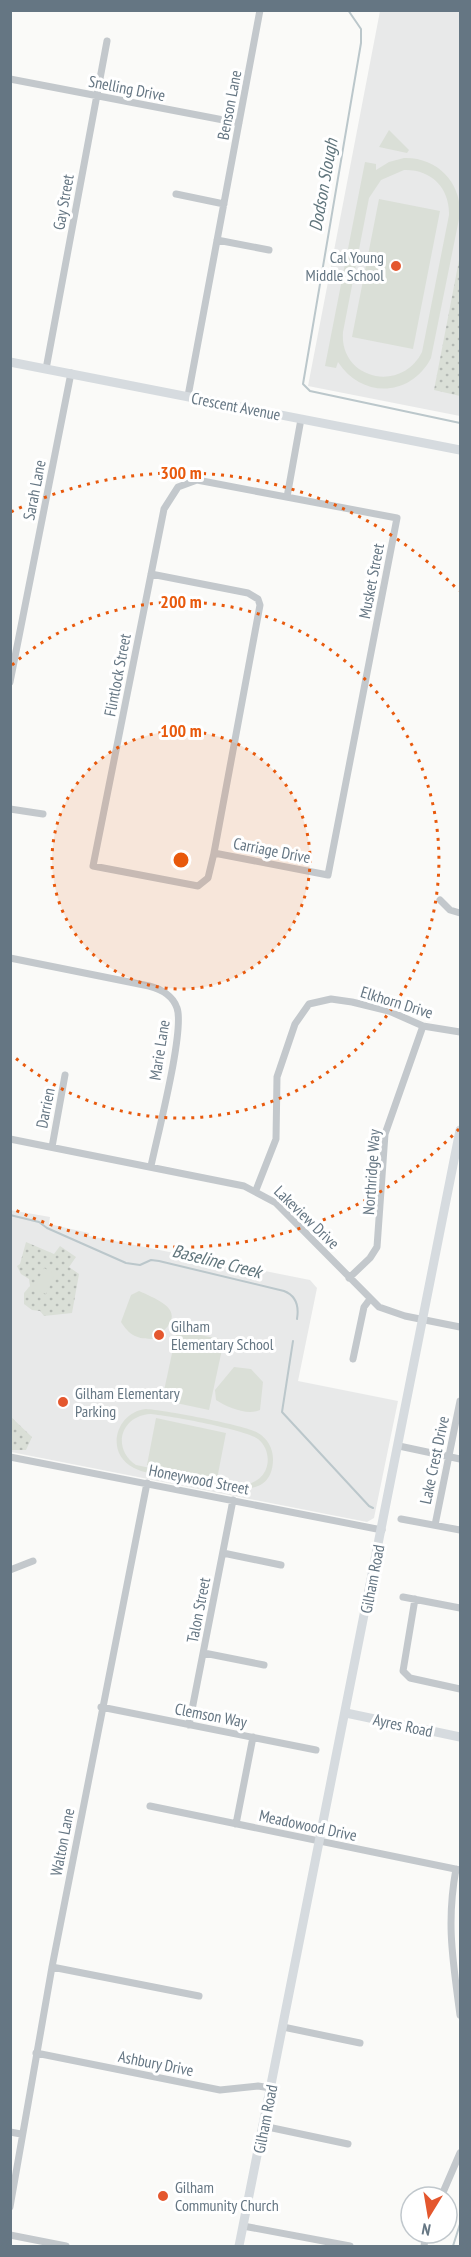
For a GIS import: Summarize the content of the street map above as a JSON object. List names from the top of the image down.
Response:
{
  "streets": {
    "street": [
      "Snelling Drive",
      "Benson Lane",
      "Gay Street",
      "Crescent Avenue",
      "Sarah Lane",
      "Musket Street",
      "Flintlock Street",
      "Carriage Drive",
      "Elkhorn Drive",
      "Marie Lane",
      "Darrien",
      "Northridge Way",
      "Lakeview Drive",
      "Lake Crest Drive",
      "Honeywood Street",
      "Gilham Road",
      "Talon Street",
      "Clemson Way",
      "Ayres Road",
      "Meadowood Drive",
      "Walton Lane",
      "Ashbury Drive"
    ]
  },
  "crossings": [
    ["Snelling Drive", "Benson Lane"],
    ["Snelling Drive", "Gay Street"],
    ["Benson Lane", "Crescent Avenue"],
    ["Gay Street", "Crescent Avenue"],
    ["Crescent Avenue", "Sarah Lane"],
    ["Musket Street", "Flintlock Street"],
    ["Musket Street", "Carriage Drive"],
    ["Flintlock Street", "Carriage Drive"],
    ["Elkhorn Drive", "Northridge Way"],
    ["Elkhorn Drive", "Lakeview Drive"],
    ["Marie Lane", "Lakeview Drive"],
    ["Darrien", "Lakeview Drive"],
    ["Northridge Way", "Lakeview Drive"],
    ["Lakeview Drive", "Gilham Road"],
    ["Honeywood Street", "Gilham Road"],
    ["Honeywood Street", "Talon Street"],
    ["Honeywood Street", "Walton Lane"],
    ["Gilham Road", "Ayres Road"],
    ["Gilham Road", "Meadowood Drive"],
    ["Gilham Road", "Ashbury Drive"],
    ["Talon Street", "Clemson Way"],
    ["Clemson Way", "Walton Lane"],
    ["Walton Lane", "Ashbury Drive"]
  ],
  "water": ["Dodson Slough", "Baseline Creek"],
  "places": [
    "Cal Young Middle School",
    "Gilham Elementary School",
    "Gilham Elementary Parking",
    "Gilham Community Church"
  ],
  "north": "bottom",
  "rings": ["300 m", "200 m", "100 m"]
}
